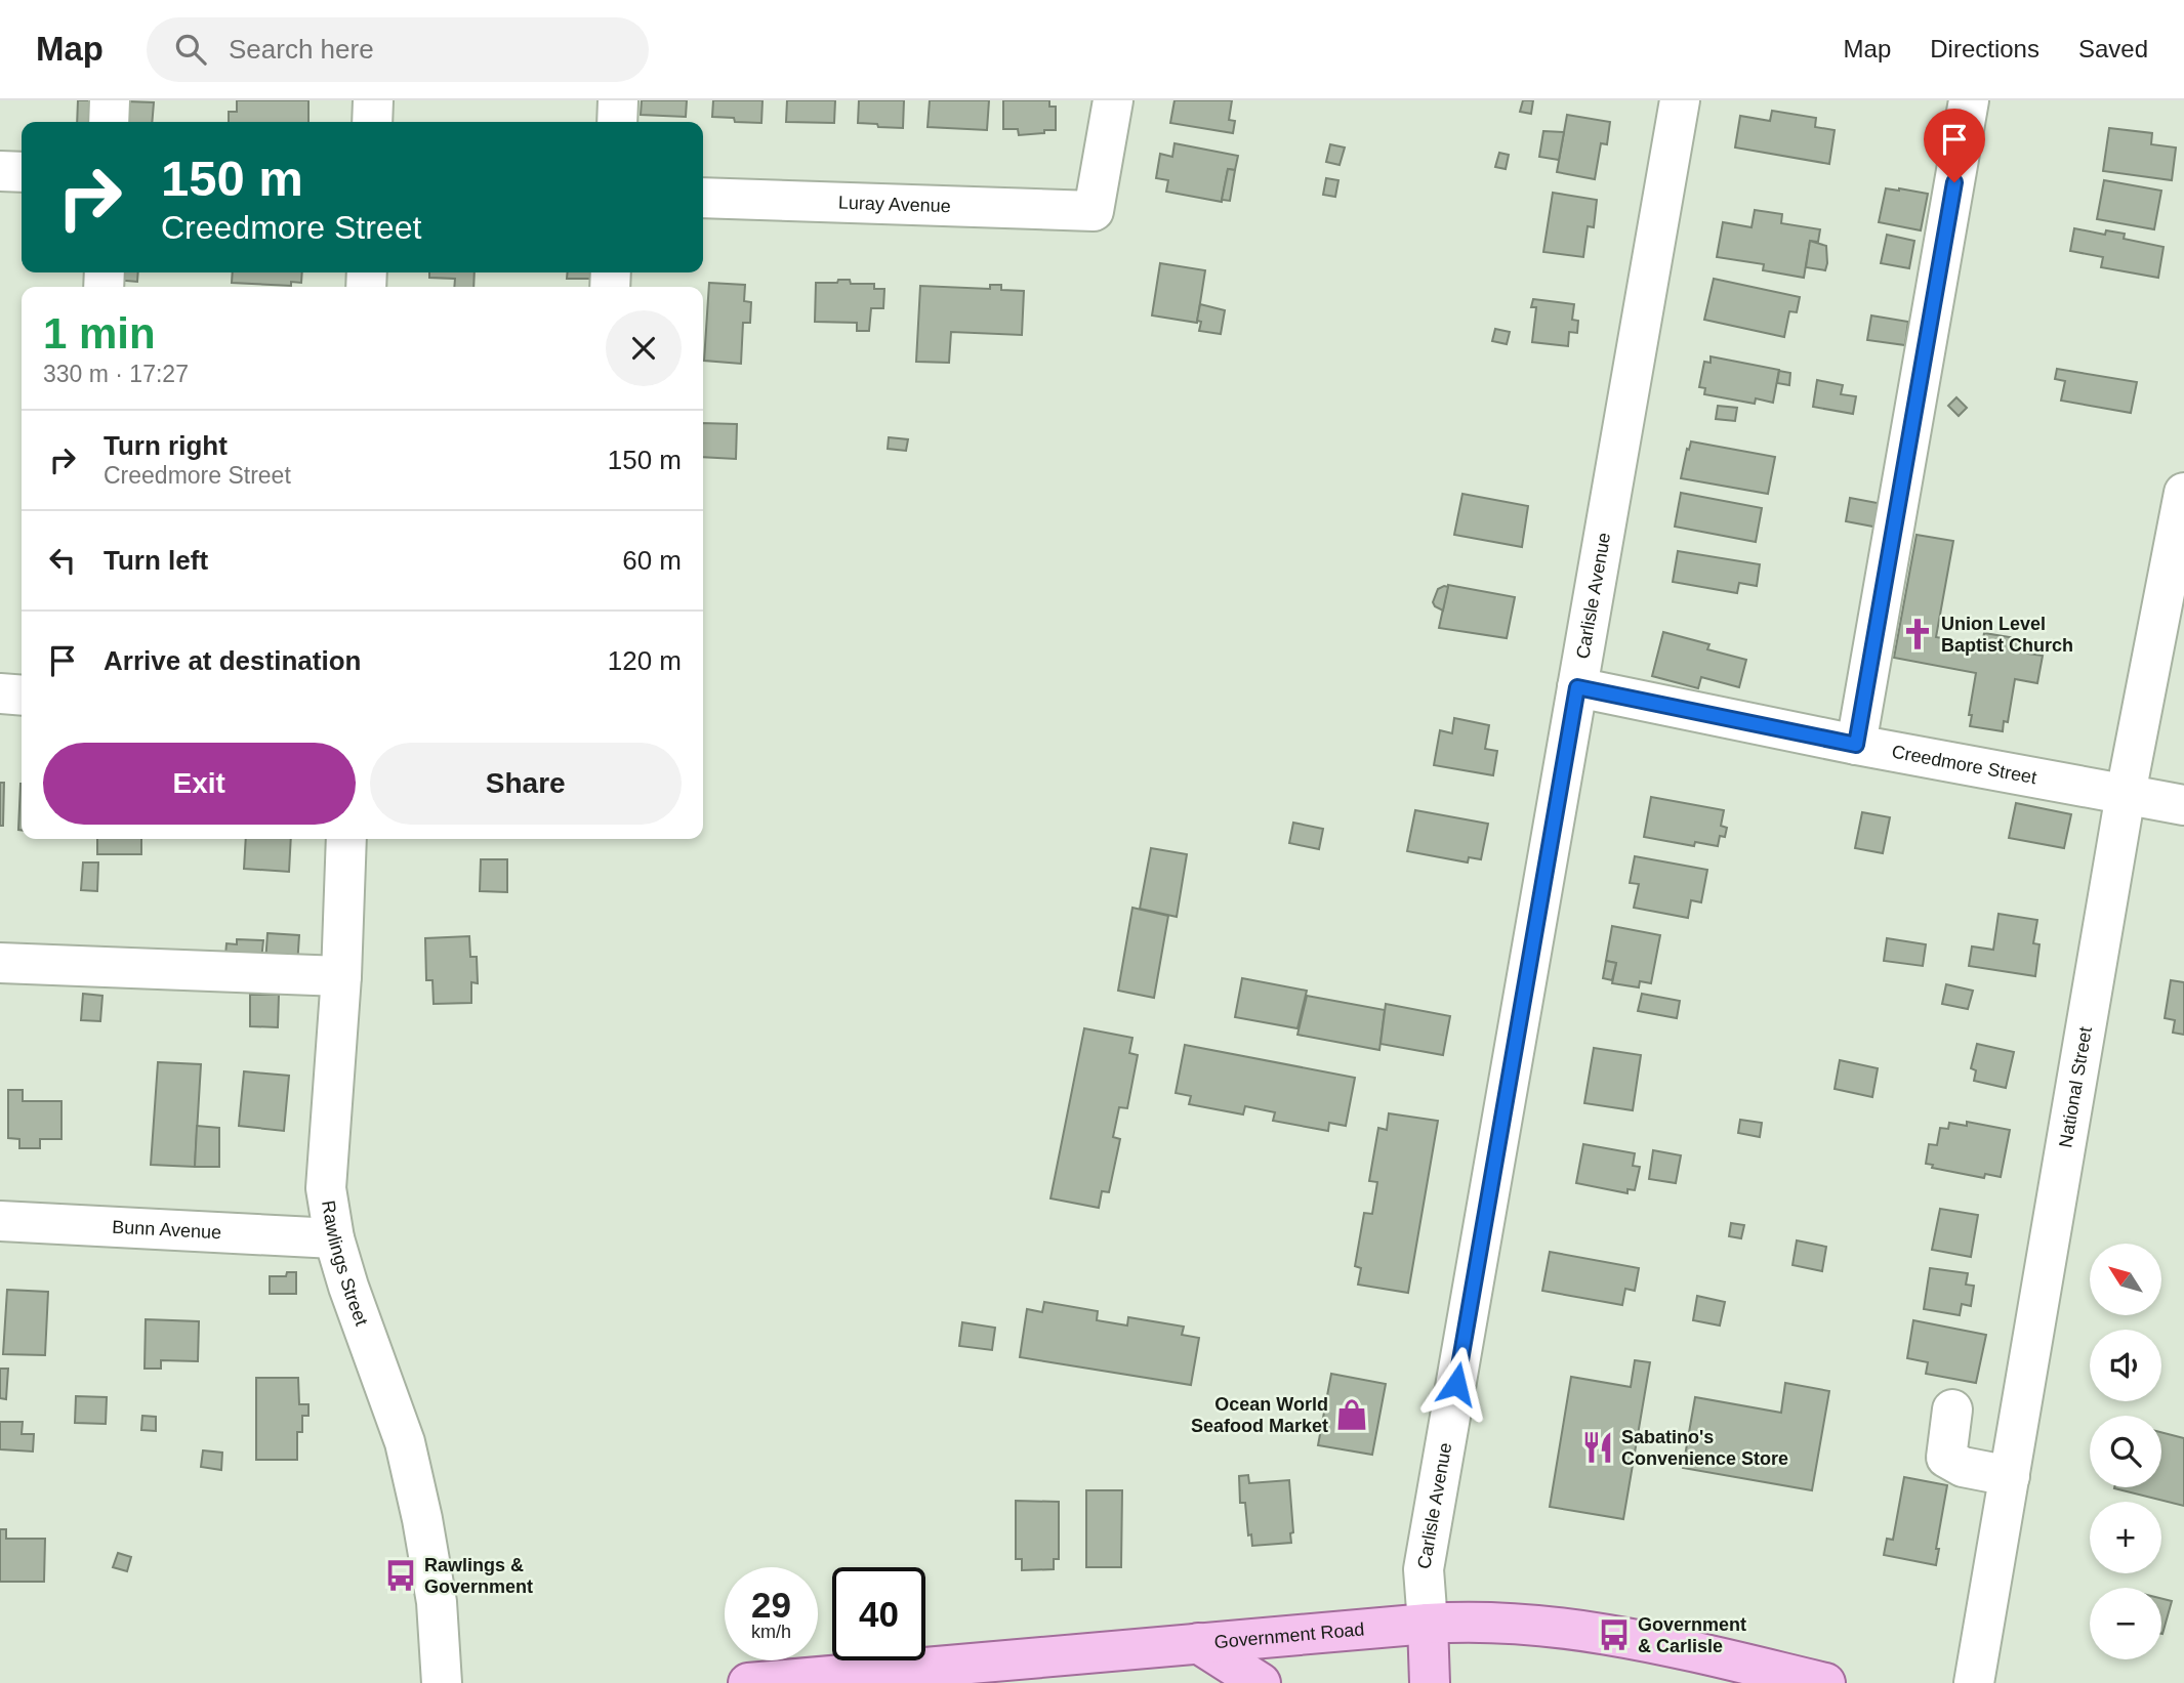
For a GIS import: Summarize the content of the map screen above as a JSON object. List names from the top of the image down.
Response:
{
  "streets": {
    "main road": ["Carlisle Avenue", "Government Road"],
    "street": [
      "Luray Avenue",
      "Creedmore Street",
      "National Street",
      "Bunn Avenue",
      "Rawlings Street"
    ]
  },
  "crossings": [
    ["Carlisle Avenue", "Creedmore Street"],
    ["Carlisle Avenue", "Government Road"],
    ["Creedmore Street", "National Street"],
    ["Bunn Avenue", "Rawlings Street"]
  ],
  "places": {
    "church": ["Union Level Baptist Church"],
    "shop": ["Ocean World Seafood Market"],
    "restaurant": ["Sabatino's Convenience Store"],
    "bus stop": ["Rawlings & Government", "Government & Carlisle"]
  },
  "north": "top left",
  "page": {
    "header": "Map",
    "search": "Search here",
    "nav": ["Map", "Directions", "Saved"],
    "turn": ["150 m", "Creedmore Street"],
    "heading": ["1 min", "330 m · 17:27"],
    "list": [
      {
        "name": "Turn right",
        "note": "Creedmore Street",
        "value": "150 m"
      },
      {
        "name": "Turn left",
        "value": "60 m"
      },
      {
        "name": "Arrive at destination",
        "value": "120 m"
      }
    ],
    "buttons": ["Exit", "Share"],
    "map_buttons": ["+", "−"],
    "speed": "29 km/h",
    "limit": "40"
  }
}
